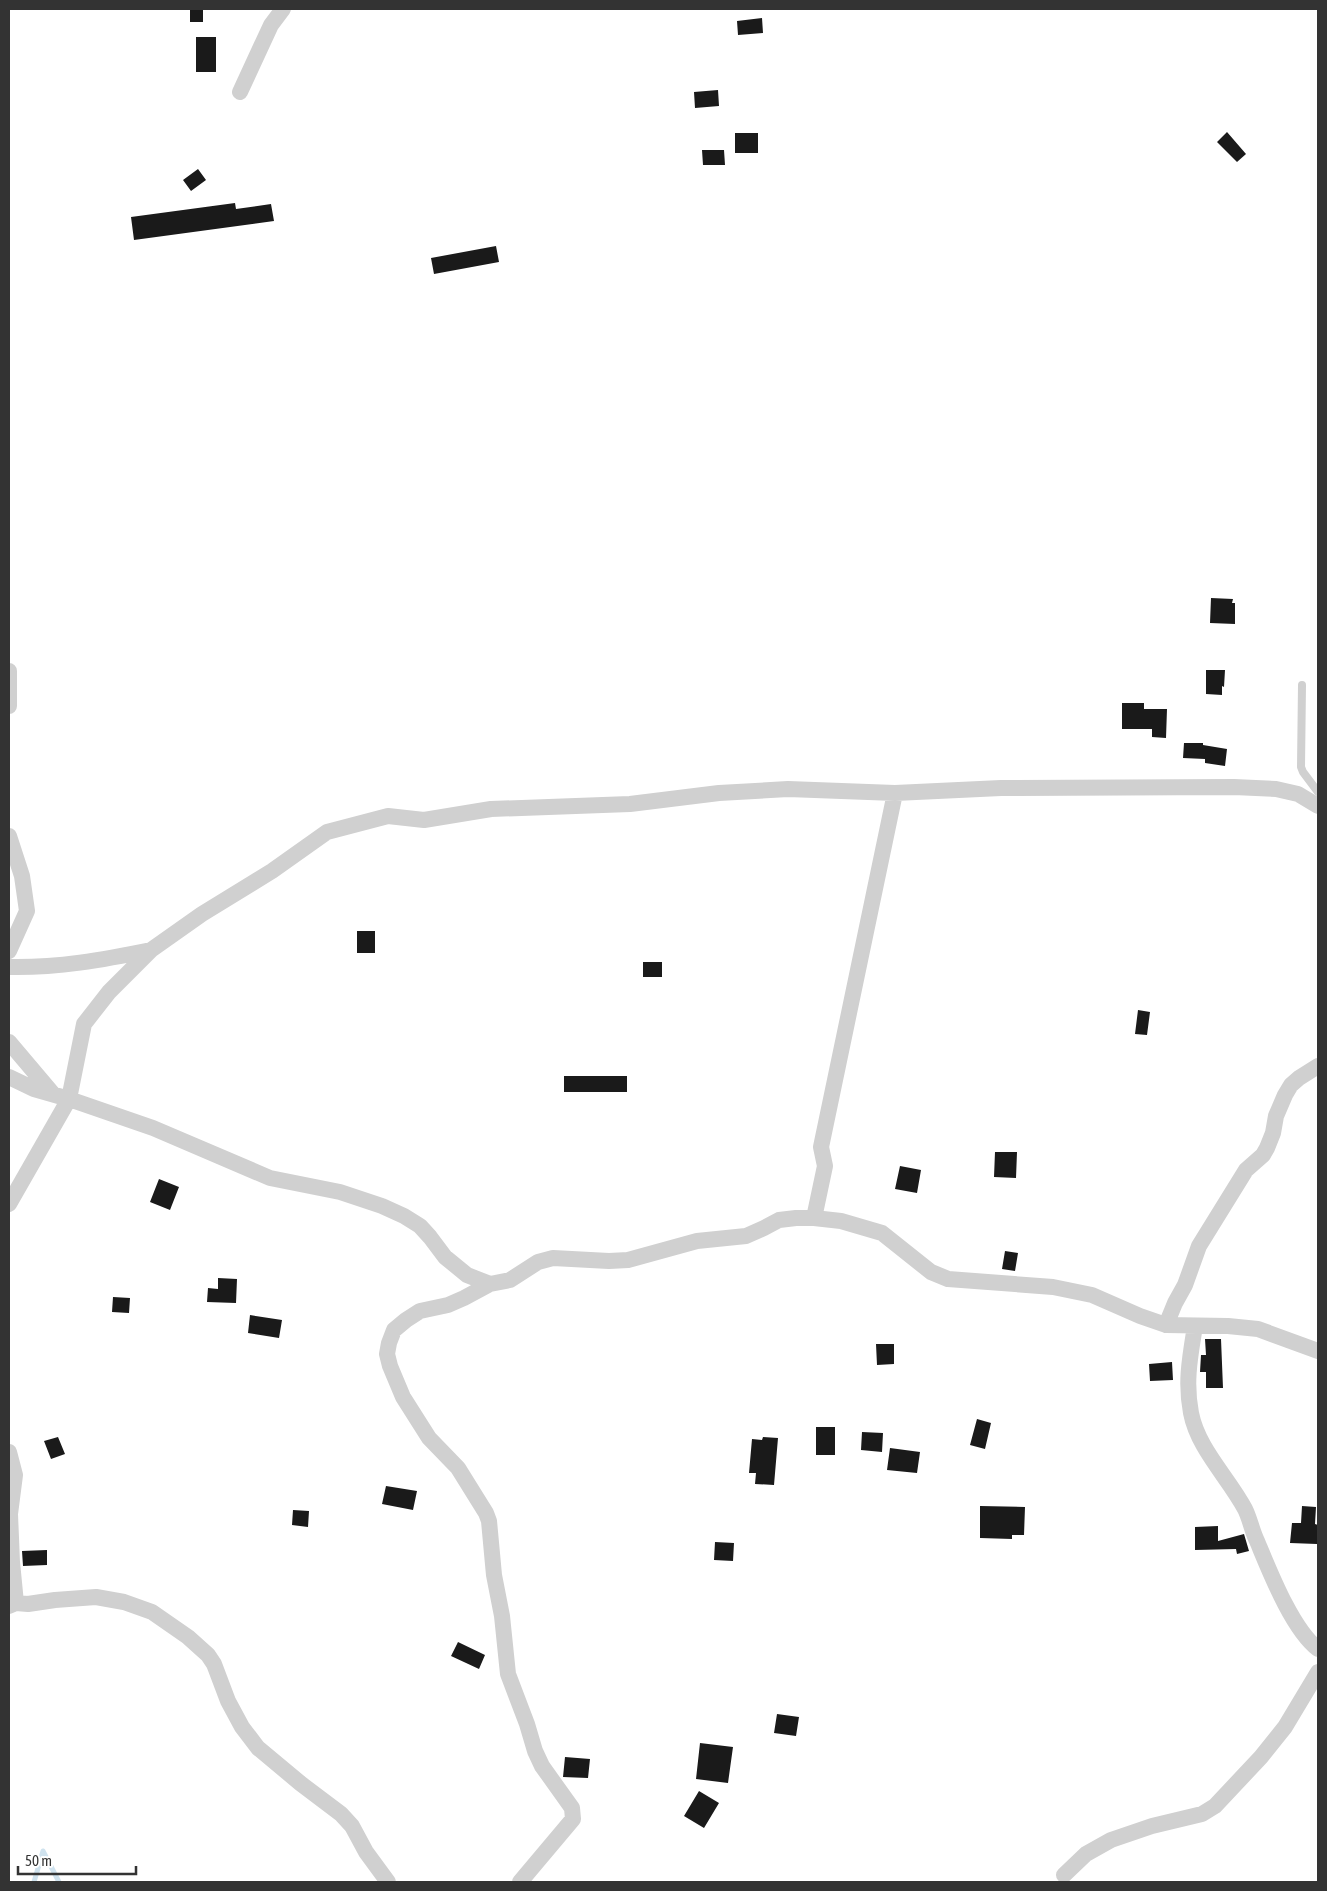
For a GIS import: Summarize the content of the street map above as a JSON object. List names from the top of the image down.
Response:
{
  "scale_bar": "50 m"
}
